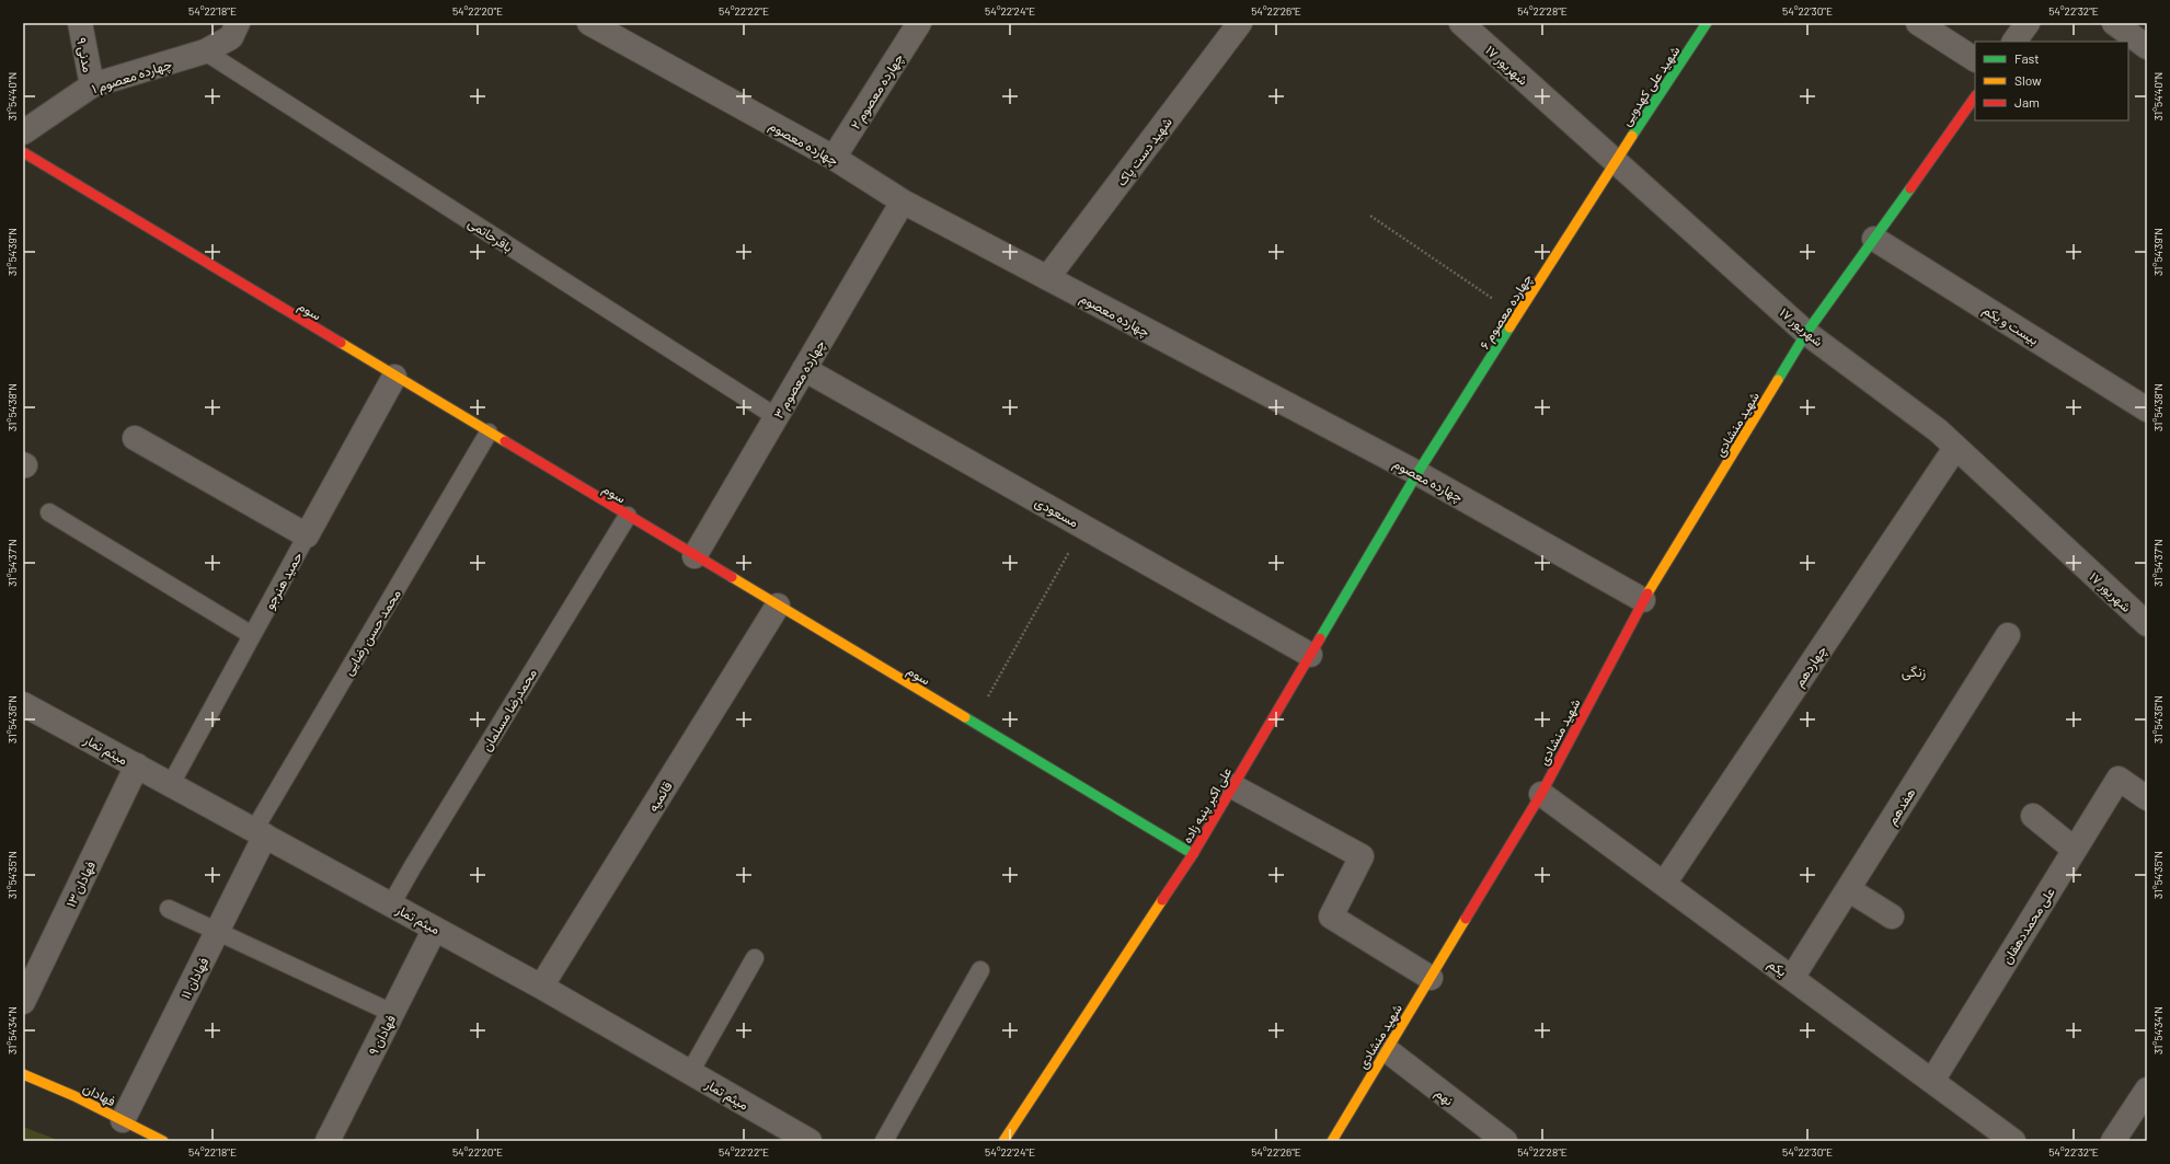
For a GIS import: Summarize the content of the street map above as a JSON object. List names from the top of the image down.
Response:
{
  "streets": {
    "street": [
      "مدنی ۹",
      "۱۷ شهریور",
      "چهارده معصوم ۱",
      "شهید علی کهدویی",
      "چهارده معصوم ۲",
      "چهارده معصوم",
      "شهید دست پاک",
      "سوم",
      "چهارده معصوم ۶",
      "بیست و یکم",
      "چهارده معصوم ۳",
      "شهید منشادی",
      "مسعودی",
      "حمید هنرجو",
      "چهاردهم",
      "میثم تمار",
      "قائمیه",
      "علی اکبر پنبه زاده",
      "هفدهم",
      "فهادان ۱۳",
      "علی محمددهقان",
      "یکم",
      "فهادان ۱۱",
      "فهادان ۹",
      "فهادان",
      "نهم"
    ],
    "lane": ["باقرحاتمی", "محمد حسن رضایی", "محمدرضا مسلمان"]
  },
  "crossings": [
    ["مدنی ۹", "چهارده معصوم ۱"],
    ["۱۷ شهریور", "شهید علی کهدویی"],
    ["۱۷ شهریور", "چهارده معصوم ۶"],
    ["۱۷ شهریور", "شهید منشادی"],
    ["۱۷ شهریور", "چهاردهم"],
    ["چهارده معصوم ۱", "باقرحاتمی"],
    ["شهید علی کهدویی", "چهارده معصوم ۶"],
    ["چهارده معصوم ۲", "چهارده معصوم"],
    ["چهارده معصوم", "شهید دست پاک"],
    ["چهارده معصوم", "چهارده معصوم ۶"],
    ["چهارده معصوم", "چهارده معصوم ۳"],
    ["چهارده معصوم", "شهید منشادی"],
    ["چهارده معصوم", "علی اکبر پنبه زاده"],
    ["باقرحاتمی", "چهارده معصوم ۳"],
    ["سوم", "چهارده معصوم ۳"],
    ["سوم", "حمید هنرجو"],
    ["سوم", "محمد حسن رضایی"],
    ["سوم", "محمدرضا مسلمان"],
    ["سوم", "قائمیه"],
    ["سوم", "علی اکبر پنبه زاده"],
    ["چهارده معصوم ۶", "علی اکبر پنبه زاده"],
    ["بیست و یکم", "شهید منشادی"],
    ["چهارده معصوم ۳", "مسعودی"],
    ["شهید منشادی", "یکم"],
    ["شهید منشادی", "نهم"],
    ["مسعودی", "علی اکبر پنبه زاده"],
    ["حمید هنرجو", "میثم تمار"],
    ["محمد حسن رضایی", "میثم تمار"],
    ["محمد حسن رضایی", "فهادان ۱۱"],
    ["چهاردهم", "یکم"],
    ["محمدرضا مسلمان", "میثم تمار"],
    ["میثم تمار", "قائمیه"],
    ["میثم تمار", "فهادان ۱۳"],
    ["میثم تمار", "فهادان ۱۱"],
    ["میثم تمار", "فهادان ۹"],
    ["هفدهم", "یکم"],
    ["علی محمددهقان", "یکم"],
    ["فهادان ۱۱", "فهادان"]
  ],
  "districts": ["زنگی"],
  "legend": ["Fast", "Slow", "Jam"],
  "coordinates": [
    "54°22'18\"E",
    "54°22'20\"E",
    "54°22'22\"E",
    "54°22'24\"E",
    "54°22'26\"E",
    "54°22'28\"E",
    "54°22'30\"E",
    "54°22'32\"E",
    "31°54'40\"N",
    "31°54'39\"N",
    "31°54'38\"N",
    "31°54'37\"N",
    "31°54'36\"N",
    "31°54'35\"N",
    "31°54'34\"N"
  ]
}
